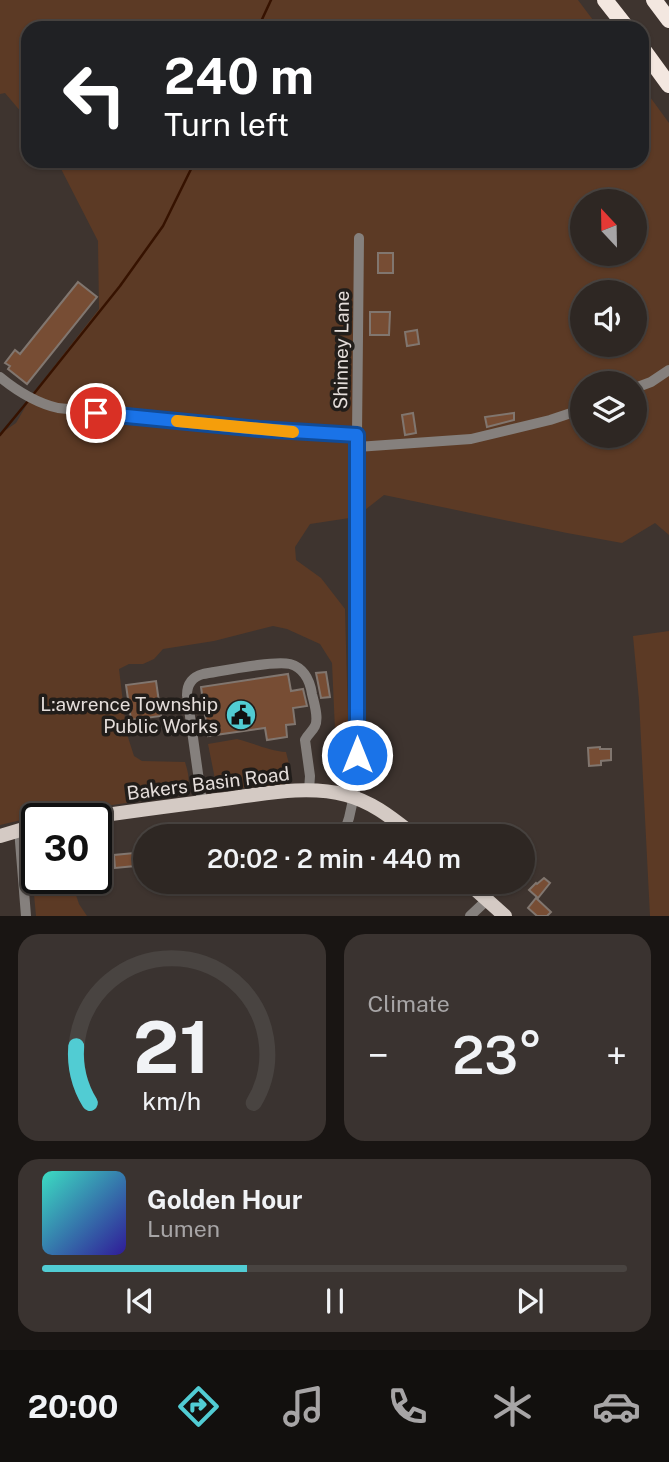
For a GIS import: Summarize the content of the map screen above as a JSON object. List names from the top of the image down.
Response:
{
  "streets": {
    "main road": ["Bakers Basin Road"],
    "street": ["Shinney Lane"]
  },
  "crossings": [
    ["Shinney Lane", "Bakers Basin Road"]
  ],
  "places": {
    "public building": ["L:awrence Township Public Works"]
  },
  "north": "top",
  "page": {
    "turn": ["240 m", "Turn left"],
    "limit": "30",
    "trip": "20:02 · 2 min · 440 m",
    "tile": "Climate",
    "heat": ["−", "23°", "+"],
    "song": ["Golden Hour", "Lumen"],
    "tabs": "20:00",
    "gauge": ["21", "km/h"]
  }
}
